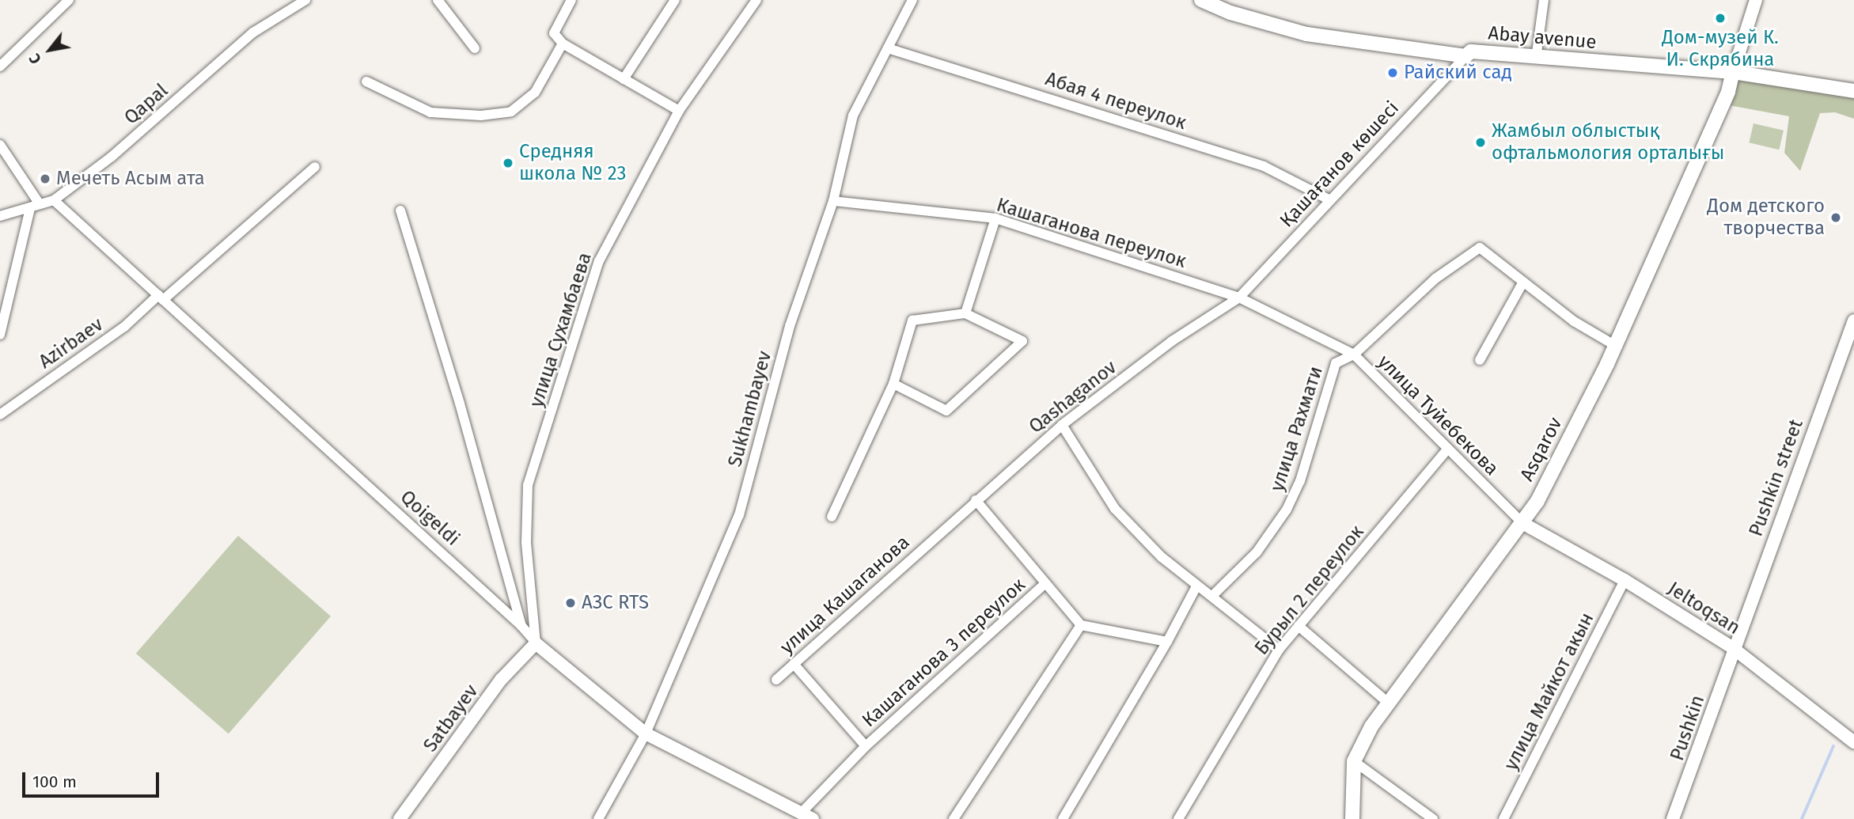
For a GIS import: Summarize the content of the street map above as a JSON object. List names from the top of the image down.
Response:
{
  "streets": {
    "main road": ["Abay avenue", "Asqarov"],
    "street": [
      "Абая 4 переулок",
      "Qapal",
      "Қашағанов көшесі",
      "Кашаганова переулок",
      "улица Сухамбаева",
      "Azirbaev",
      "Qashaganov",
      "Sukhambayev",
      "улица Туйебекова",
      "улица Рахмати",
      "Pushkin street",
      "Qoigeldi",
      "Бурыл 2 переулок",
      "улица Кашаганова",
      "Jeltoqsan",
      "Кашаганова 3 переулок",
      "улица Майкот акын",
      "Satbayev",
      "Pushkin"
    ]
  },
  "crossings": [
    ["Abay avenue", "Қашағанов көшесі"],
    ["Abay avenue", "Asqarov"],
    ["Абая 4 переулок", "Қашағанов көшесі"],
    ["Абая 4 переулок", "Sukhambayev"],
    ["Qapal", "Qoigeldi"],
    ["Қашағанов көшесі", "Кашаганова переулок"],
    ["Қашағанов көшесі", "Qashaganov"],
    ["Қашағанов көшесі", "улица Туйебекова"],
    ["Кашаганова переулок", "Qashaganov"],
    ["Кашаганова переулок", "Sukhambayev"],
    ["Кашаганова переулок", "улица Туйебекова"],
    ["улица Сухамбаева", "Qoigeldi"],
    ["улица Сухамбаева", "Satbayev"],
    ["Azirbaev", "Qoigeldi"],
    ["Qashaganov", "улица Туйебекова"],
    ["Qashaganov", "улица Кашаганова"],
    ["Qashaganov", "Кашаганова 3 переулок"],
    ["Sukhambayev", "Qoigeldi"],
    ["улица Туйебекова", "улица Рахмати"],
    ["улица Туйебекова", "Asqarov"],
    ["улица Туйебекова", "Бурыл 2 переулок"],
    ["улица Туйебекова", "Jeltoqsan"],
    ["Asqarov", "Jeltoqsan"],
    ["Pushkin street", "Jeltoqsan"],
    ["Pushkin street", "Pushkin"],
    ["Qoigeldi", "Кашаганова 3 переулок"],
    ["Qoigeldi", "Satbayev"],
    ["Jeltoqsan", "улица Майкот акын"],
    ["Jeltoqsan", "Pushkin"]
  ],
  "places": [
    "Дом-музей К. И. Скрябина",
    "Райский сад",
    "Жамбыл облыстық офтальмология орталығы",
    "Средняя школа № 23",
    "Мечеть Асым ата",
    "Дом детского творчества",
    "АЗС RTS"
  ],
  "scale_bar": "100 m",
  "north": "bottom left"
}
